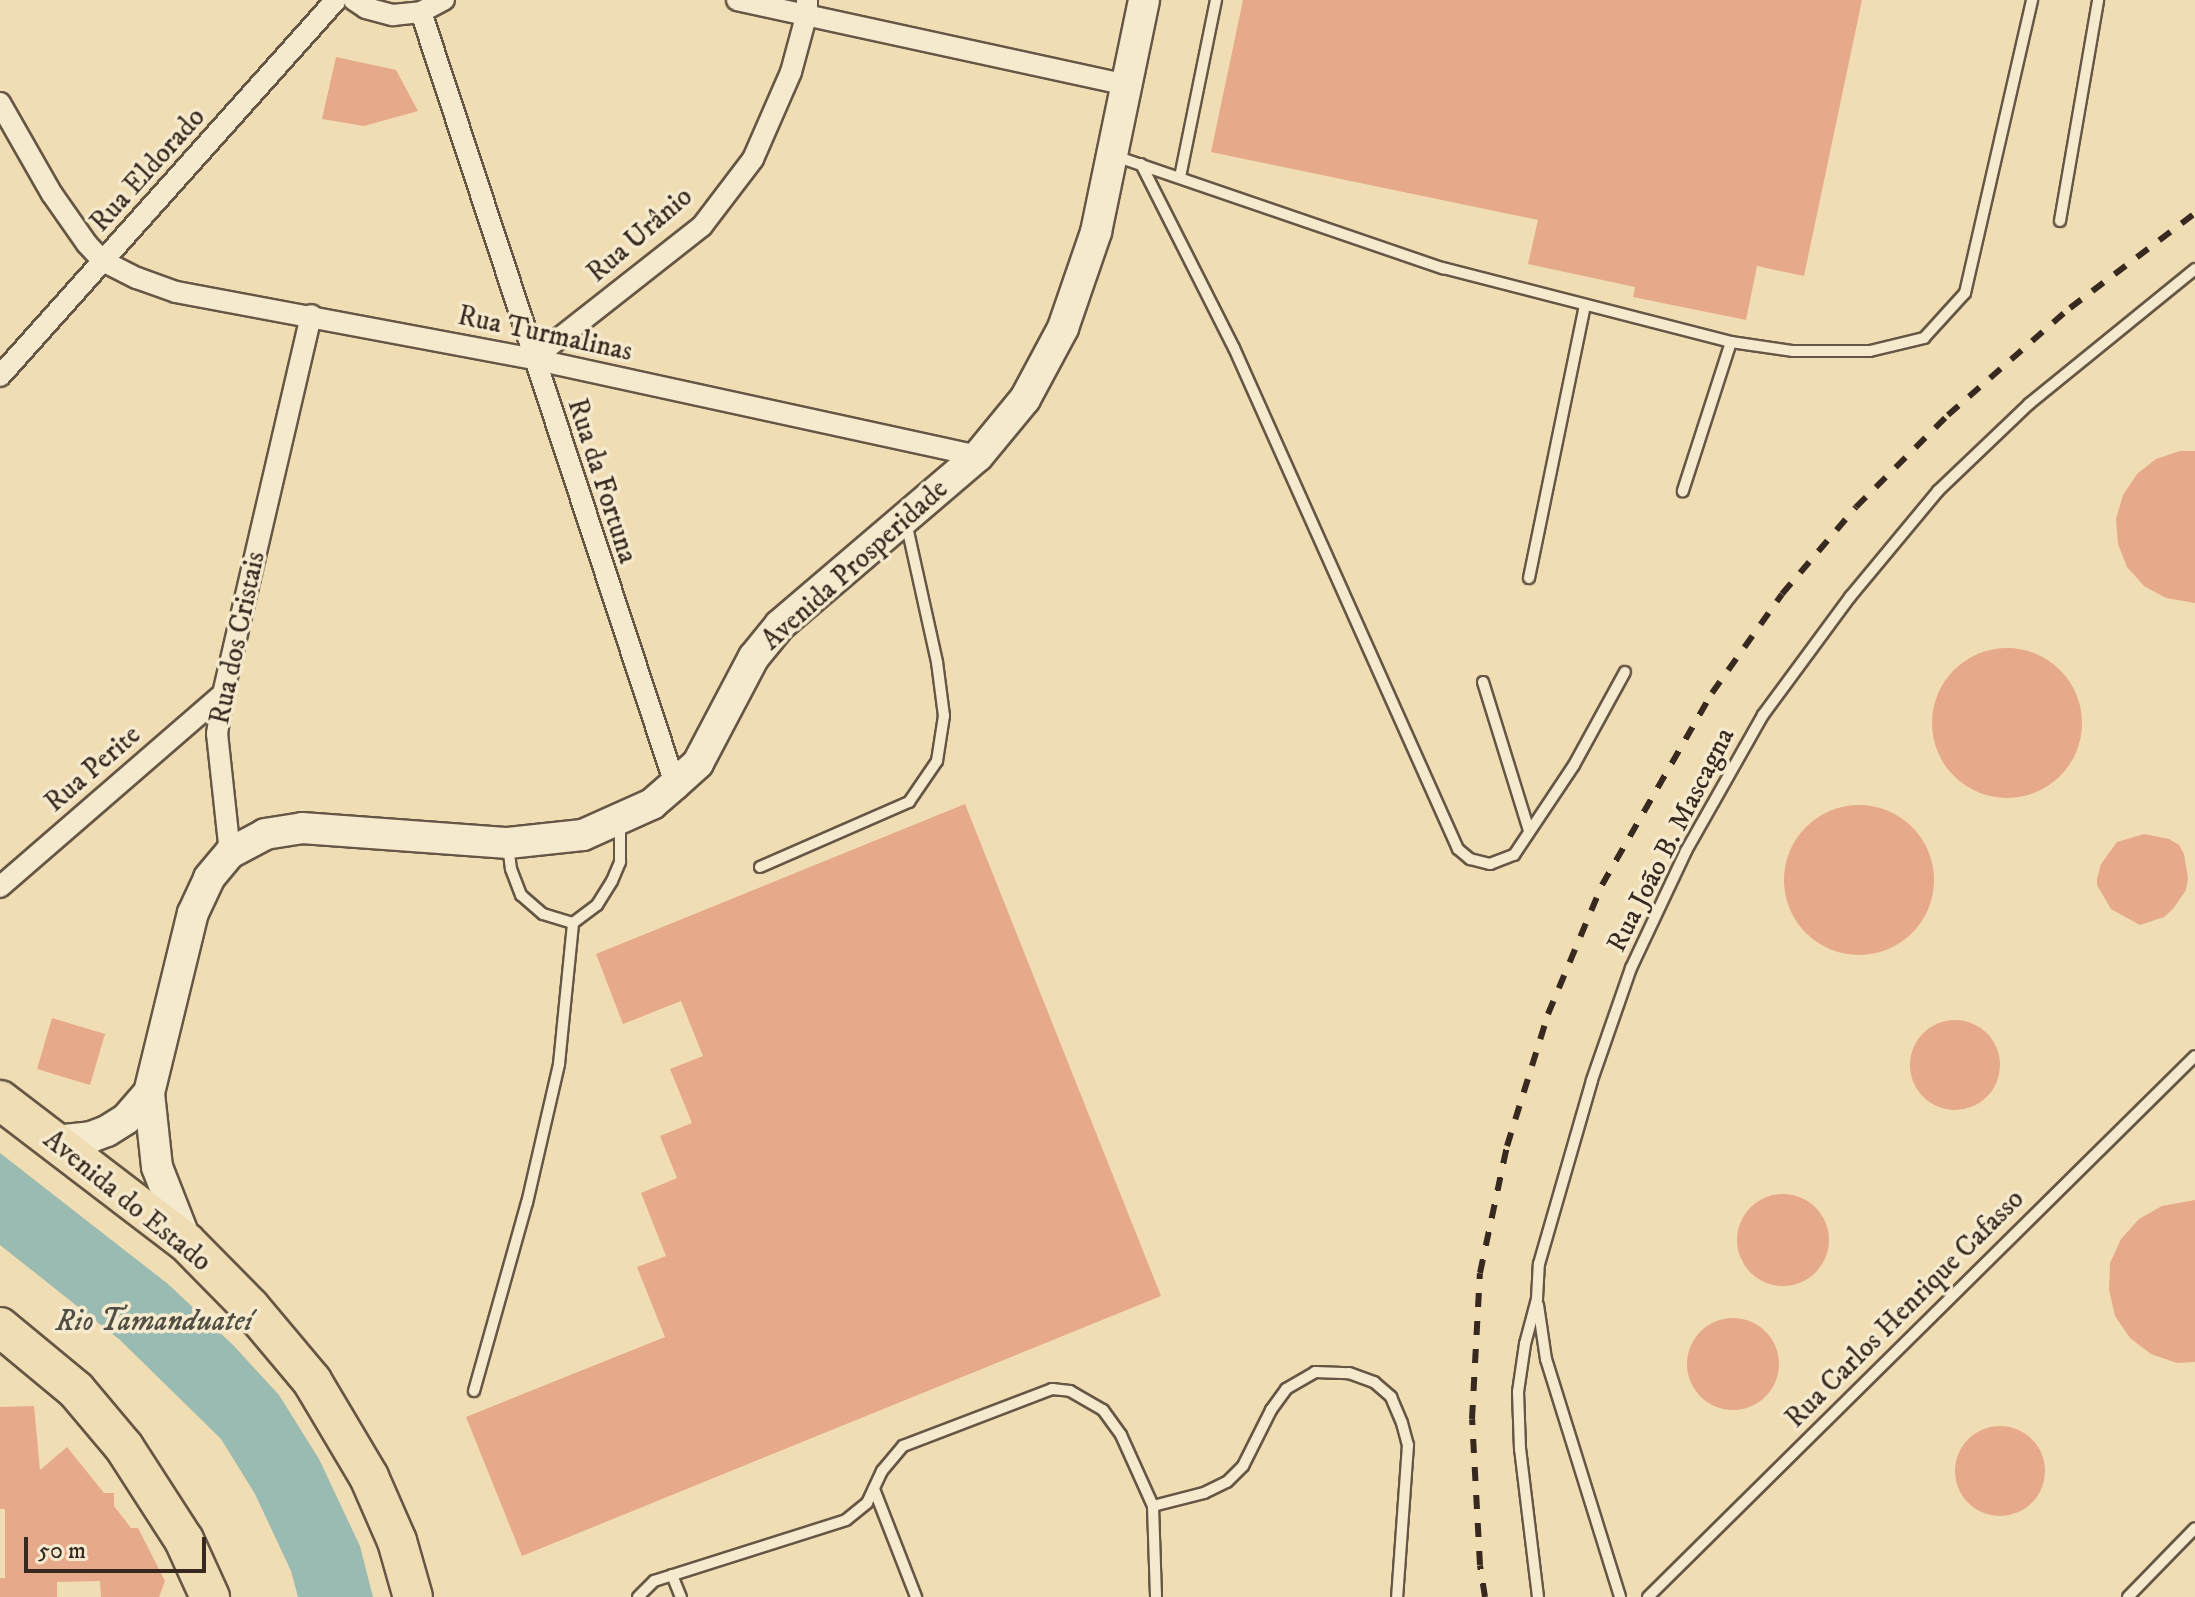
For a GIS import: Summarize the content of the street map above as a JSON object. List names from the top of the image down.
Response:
{
  "streets": {
    "highway": ["Avenida do Estado"],
    "main road": ["Avenida Prosperidade"],
    "street": [
      "Rua Eldorado",
      "Rua Urânio",
      "Rua Turmalinas",
      "Rua da Fortuna",
      "Rua dos Cristais",
      "Rua Perite"
    ],
    "lane": ["Rua João B. Mascagna", "Rua Carlos Henrique Cafasso"]
  },
  "crossings": [
    ["Rua Eldorado", "Rua Turmalinas"],
    ["Rua Urânio", "Rua Turmalinas"],
    ["Rua Urânio", "Rua da Fortuna"],
    ["Rua Turmalinas", "Rua da Fortuna"],
    ["Rua Turmalinas", "Avenida Prosperidade"],
    ["Rua Turmalinas", "Rua dos Cristais"],
    ["Rua da Fortuna", "Avenida Prosperidade"],
    ["Avenida Prosperidade", "Rua dos Cristais"],
    ["Rua dos Cristais", "Rua Perite"]
  ],
  "water": ["Rio Tamanduateí"],
  "scale_bar": "50 m"
}
